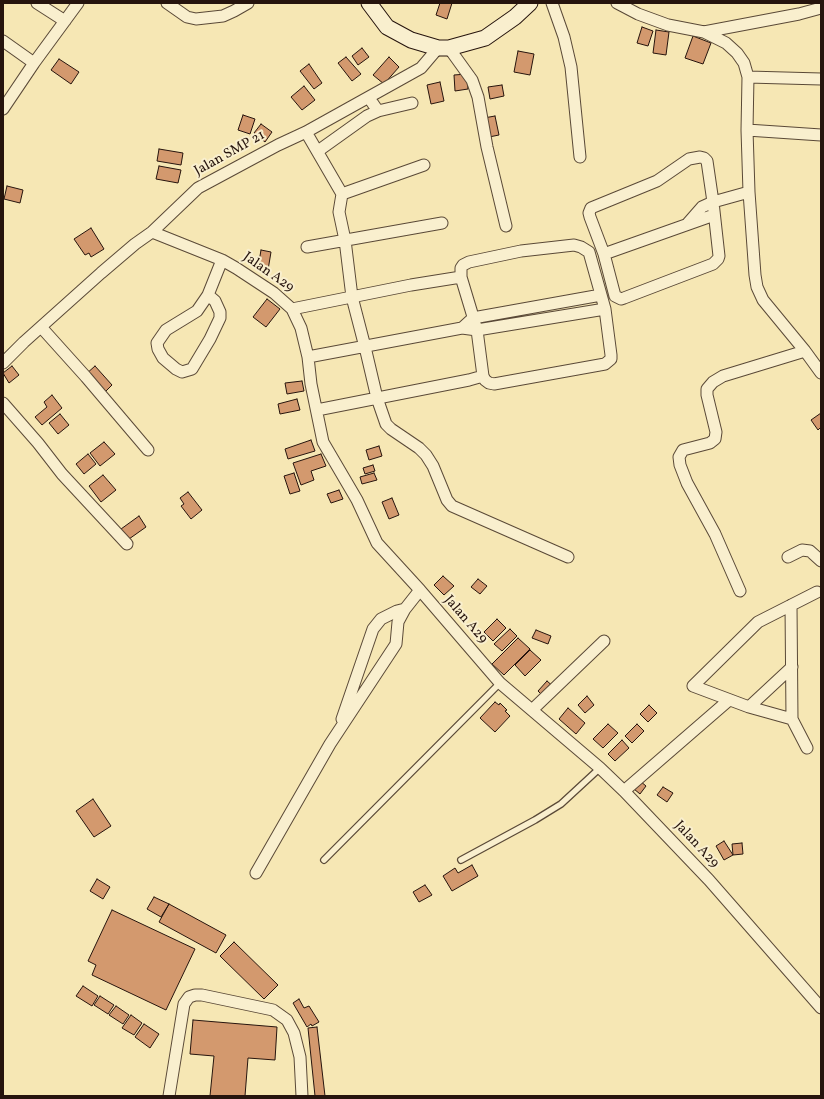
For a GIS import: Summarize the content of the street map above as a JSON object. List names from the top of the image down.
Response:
{
  "streets": {
    "street": ["Jalan SMP 21", "Jalan A29"]
  },
  "crossings": [
    ["Jalan SMP 21", "Jalan A29"]
  ]
}
